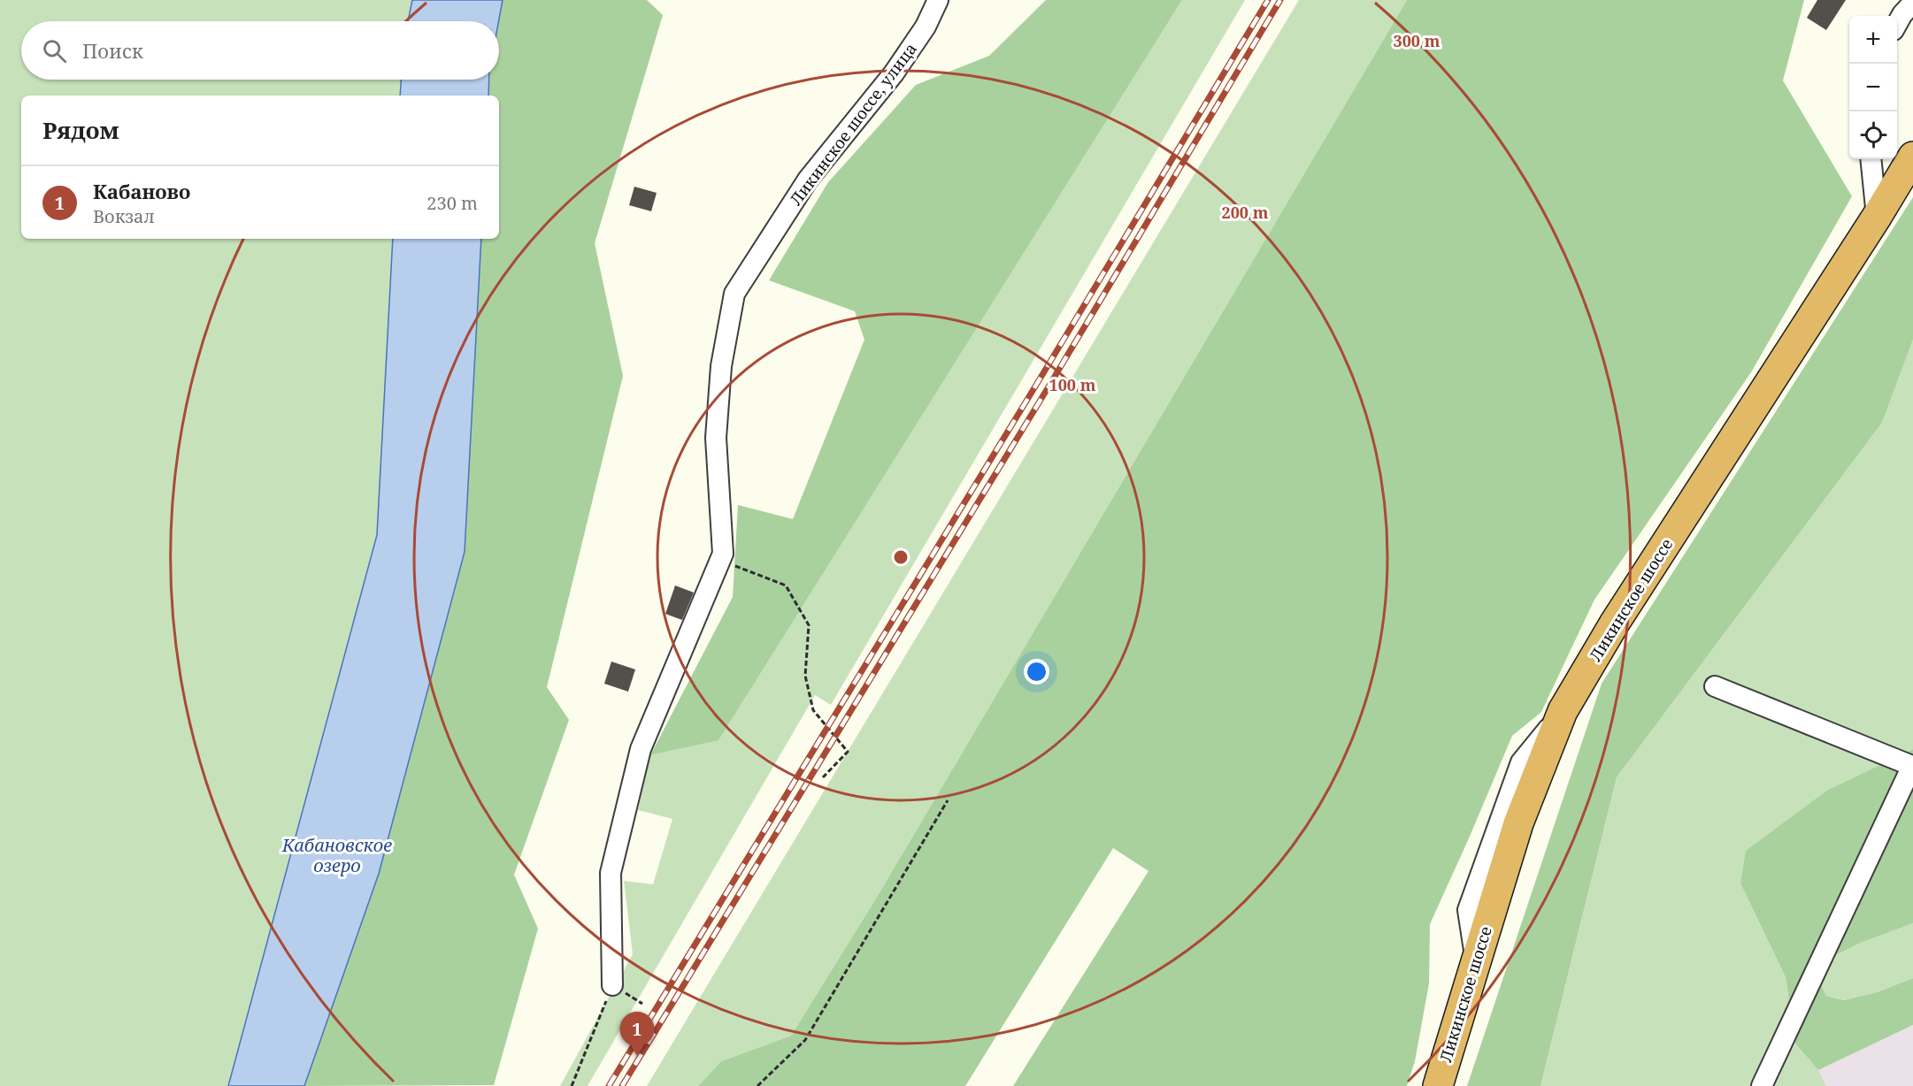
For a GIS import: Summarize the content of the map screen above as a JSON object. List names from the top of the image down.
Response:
{
  "streets": {
    "highway": ["Ликинское шоссе"],
    "street": ["Ликинское шоссе, улица"]
  },
  "water": ["Кабановское озеро"],
  "page": {
    "map_buttons": ["+", "−"],
    "search": "Поиск",
    "heading": "Рядом",
    "list": [
      {
        "mark": "1",
        "name": "Кабаново",
        "note": "Вокзал",
        "value": "230 m"
      }
    ],
    "pins": "1"
  },
  "rings": ["300 m", "200 m", "100 m"]
}
